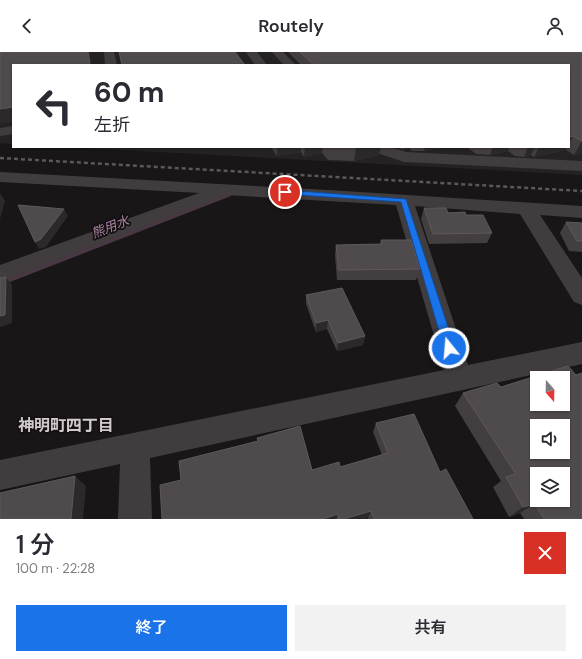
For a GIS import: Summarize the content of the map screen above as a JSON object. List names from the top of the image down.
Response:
{
  "districts": ["神明町四丁目"],
  "water": ["熊用水"],
  "north": "bottom",
  "page": {
    "header": "Routely",
    "turn": ["60 m", "左折"],
    "heading": ["1 分", "100 m · 22:28"],
    "buttons": ["終了", "共有"]
  }
}
